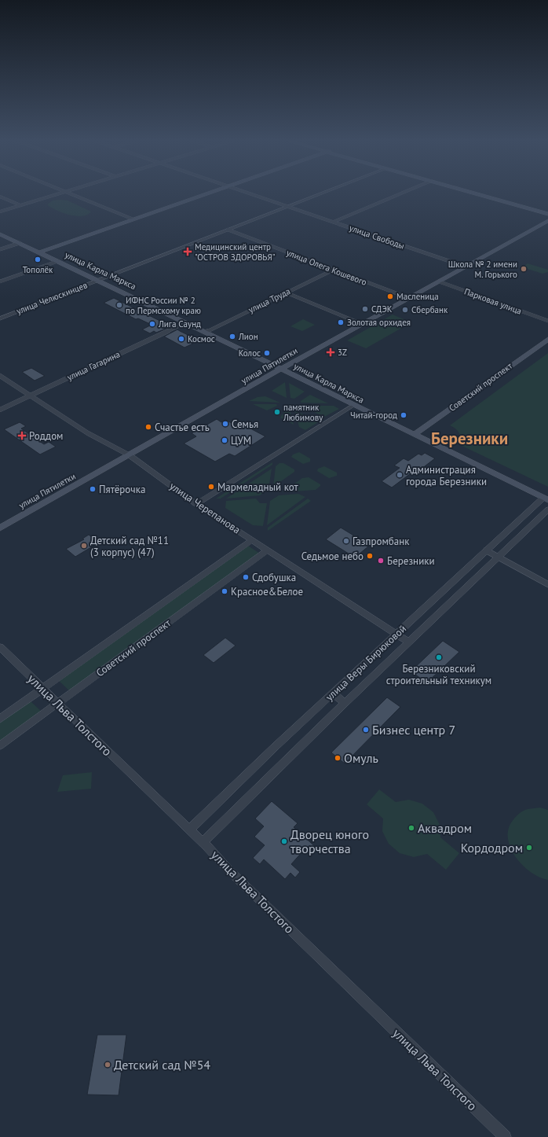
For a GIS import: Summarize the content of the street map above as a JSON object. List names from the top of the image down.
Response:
{
  "streets": {
    "main road": ["улица Карла Маркса", "улица Пятилетки", "Советский проспект"],
    "street": [
      "улица Свободы",
      "улица Олега Кошевого",
      "улица Челюскинцев",
      "улица Труда",
      "Парковая улица",
      "улица Гагарина",
      "улица Черепанова",
      "улица Веры Бирюковой",
      "улица Льва Толстого"
    ]
  },
  "crossings": [
    ["улица Свободы", "улица Челюскинцев"],
    ["улица Свободы", "улица Пятилетки"],
    ["улица Олега Кошевого", "улица Челюскинцев"],
    ["улица Олега Кошевого", "улица Труда"],
    ["улица Олега Кошевого", "улица Пятилетки"],
    ["улица Карла Маркса", "улица Челюскинцев"],
    ["улица Карла Маркса", "улица Труда"],
    ["улица Карла Маркса", "улица Гагарина"],
    ["улица Карла Маркса", "улица Пятилетки"],
    ["улица Карла Маркса", "Советский проспект"],
    ["улица Карла Маркса", "улица Веры Бирюковой"],
    ["Парковая улица", "улица Пятилетки"],
    ["улица Гагарина", "улица Черепанова"],
    ["улица Пятилетки", "улица Черепанова"],
    ["Советский проспект", "улица Черепанова"],
    ["Советский проспект", "улица Льва Толстого"],
    ["улица Черепанова", "улица Веры Бирюковой"],
    ["улица Веры Бирюковой", "улица Льва Толстого"]
  ],
  "districts": ["Березники"],
  "places": {
    "health": ["Медицинский центр \"ОСТРОВ ЗДОРОВЬЯ\"", "3Z", "Роддом"],
    "other": [
      "Тополёк",
      "Школа № 2 имени М. Горького",
      "Масленица",
      "ИФНС России № 2 по Пермскому краю",
      "СДЭК",
      "Сбербанк",
      "Золотая орхидея",
      "Лига Саунд",
      "Лион",
      "Космос",
      "Колос",
      "памятник Любимову",
      "Читай-город",
      "Семья",
      "Счастье есть",
      "ЦУМ",
      "Администрация города Березники",
      "Мармеладный кот",
      "Пятёрочка",
      "Газпромбанк",
      "Детский сад №11 (3 корпус) (47)",
      "Седьмое небо",
      "Березники",
      "Сдобушка",
      "Красное&Белое",
      "Березниковский строительный техникум",
      "Бизнес центр 7",
      "Омуль",
      "Аквадром",
      "Дворец юного творчества",
      "Кордодром",
      "Детский сад №54"
    ]
  }
}
